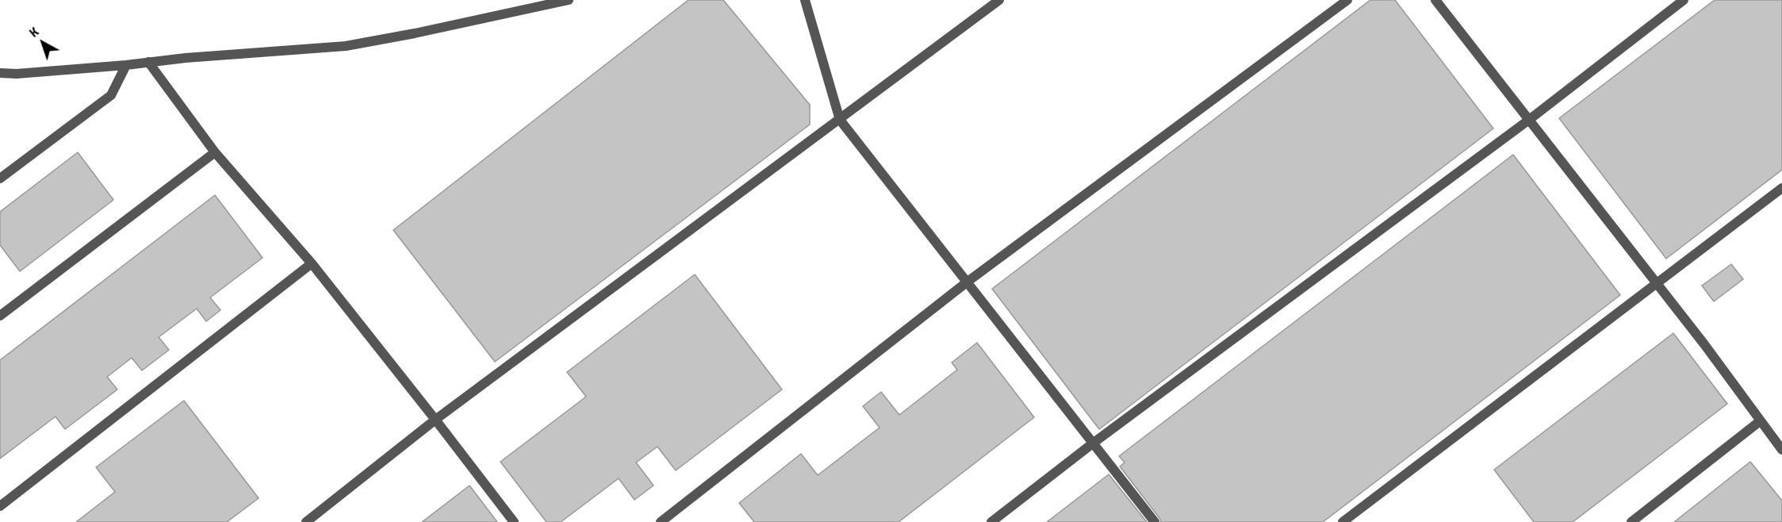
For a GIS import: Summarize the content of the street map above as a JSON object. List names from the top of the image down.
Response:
{
  "north": "top left"
}
